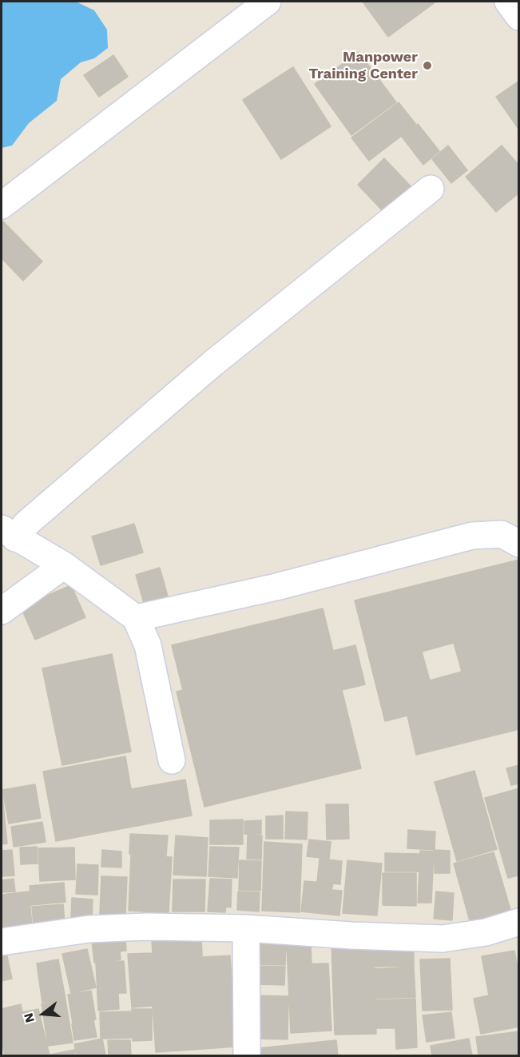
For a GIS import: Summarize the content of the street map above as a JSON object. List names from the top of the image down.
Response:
{
  "places": ["Manpower Training Center"],
  "north": "left"
}
